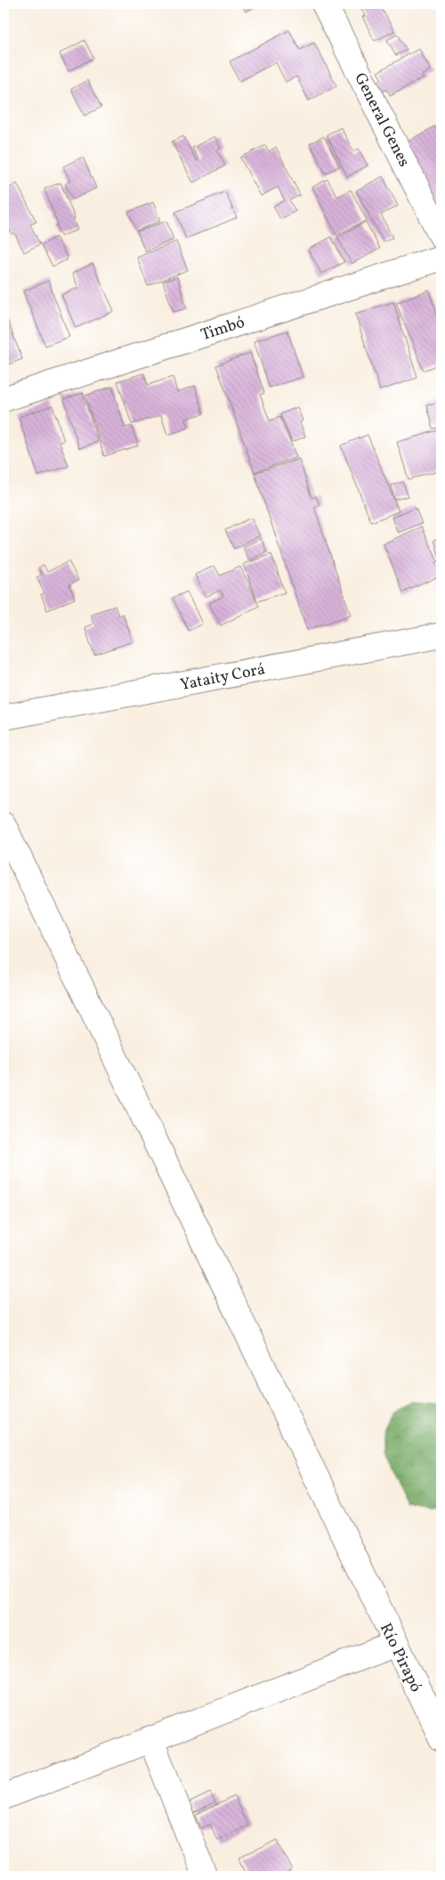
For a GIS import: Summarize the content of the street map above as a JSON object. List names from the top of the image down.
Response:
{
  "streets": {
    "street": [
      "General Genes",
      "Timbó",
      "Yataity Corá",
      "Río Pirapó"
    ]
  }
}
